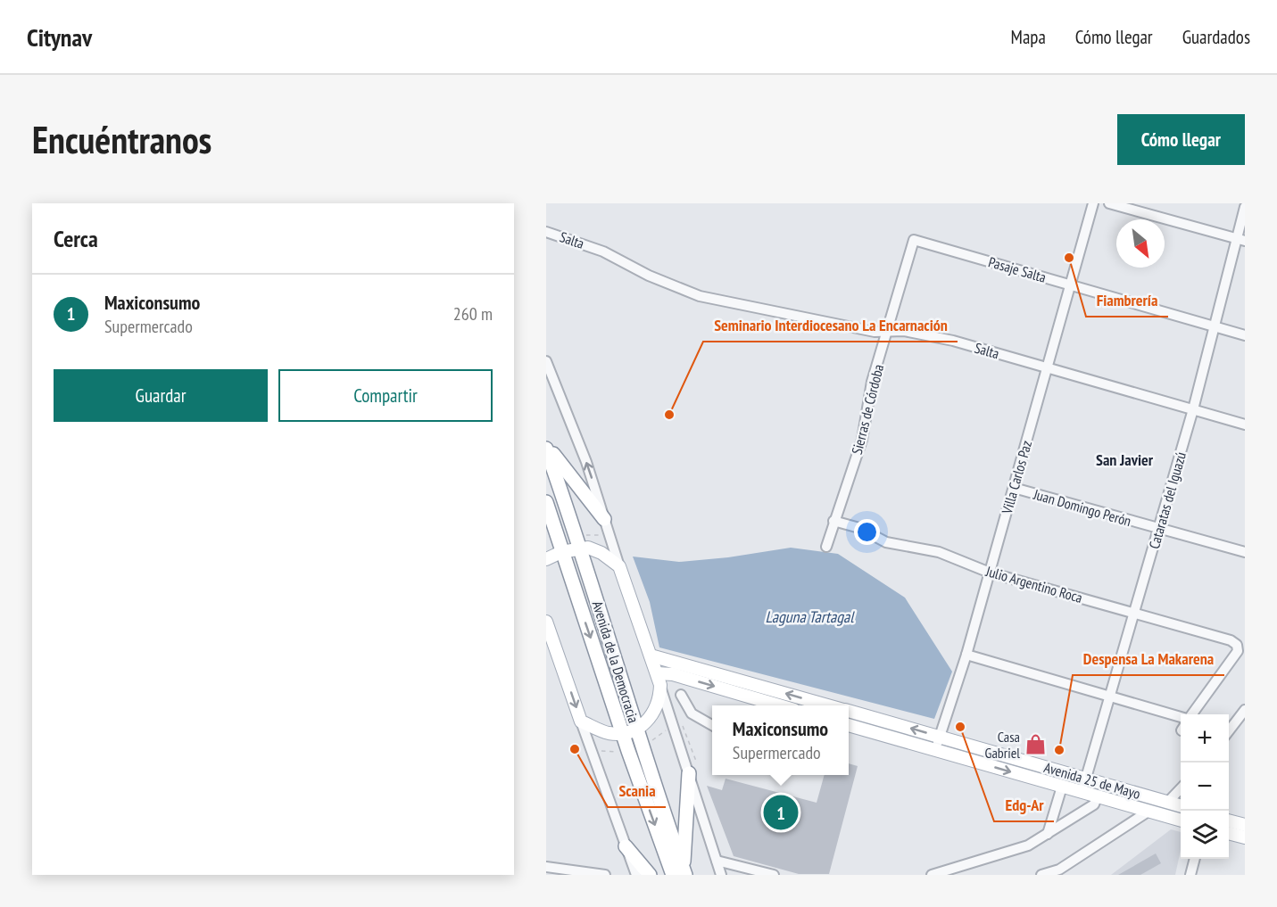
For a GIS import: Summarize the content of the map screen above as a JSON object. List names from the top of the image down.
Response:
{
  "streets": {
    "highway": ["Avenida de la Democracia"],
    "main road": ["Avenida 25 de Mayo"],
    "street": [
      "Salta",
      "Pasaje Salta",
      "Sierras de Córdoba",
      "Villa Carlos Paz",
      "Cataratas del Iguazú",
      "Juan Domingo Perón",
      "Julio Argentino Roca"
    ]
  },
  "crossings": [
    ["Salta", "Sierras de Córdoba"],
    ["Salta", "Villa Carlos Paz"],
    ["Salta", "Cataratas del Iguazú"],
    ["Pasaje Salta", "Sierras de Córdoba"],
    ["Pasaje Salta", "Villa Carlos Paz"],
    ["Pasaje Salta", "Cataratas del Iguazú"],
    ["Sierras de Córdoba", "Julio Argentino Roca"],
    ["Villa Carlos Paz", "Juan Domingo Perón"],
    ["Villa Carlos Paz", "Julio Argentino Roca"],
    ["Villa Carlos Paz", "Avenida 25 de Mayo"],
    ["Cataratas del Iguazú", "Juan Domingo Perón"],
    ["Cataratas del Iguazú", "Julio Argentino Roca"],
    ["Cataratas del Iguazú", "Avenida 25 de Mayo"]
  ],
  "districts": ["San Javier"],
  "water": ["Laguna Tartagal"],
  "places": {
    "other": [
      "Fiambrería",
      "Seminario Interdiocesano La Encarnación",
      "Edg-Ar",
      "Scania",
      "Despensa La Makarena"
    ],
    "shop": ["Casa Gabriel"]
  },
  "north": "bottom right",
  "page": {
    "header": "Citynav",
    "nav": ["Mapa", "Cómo llegar", "Guardados"],
    "buttons": [
      "Cómo llegar",
      ["Guardar", "Compartir"]
    ],
    "title": "Encuéntranos",
    "heading": "Cerca",
    "list": [
      {
        "mark": "1",
        "name": "Maxiconsumo",
        "note": "Supermercado",
        "value": "260 m"
      }
    ],
    "popup": ["Maxiconsumo", "Supermercado"],
    "map_buttons": ["+", "−"],
    "pins": "1"
  }
}
